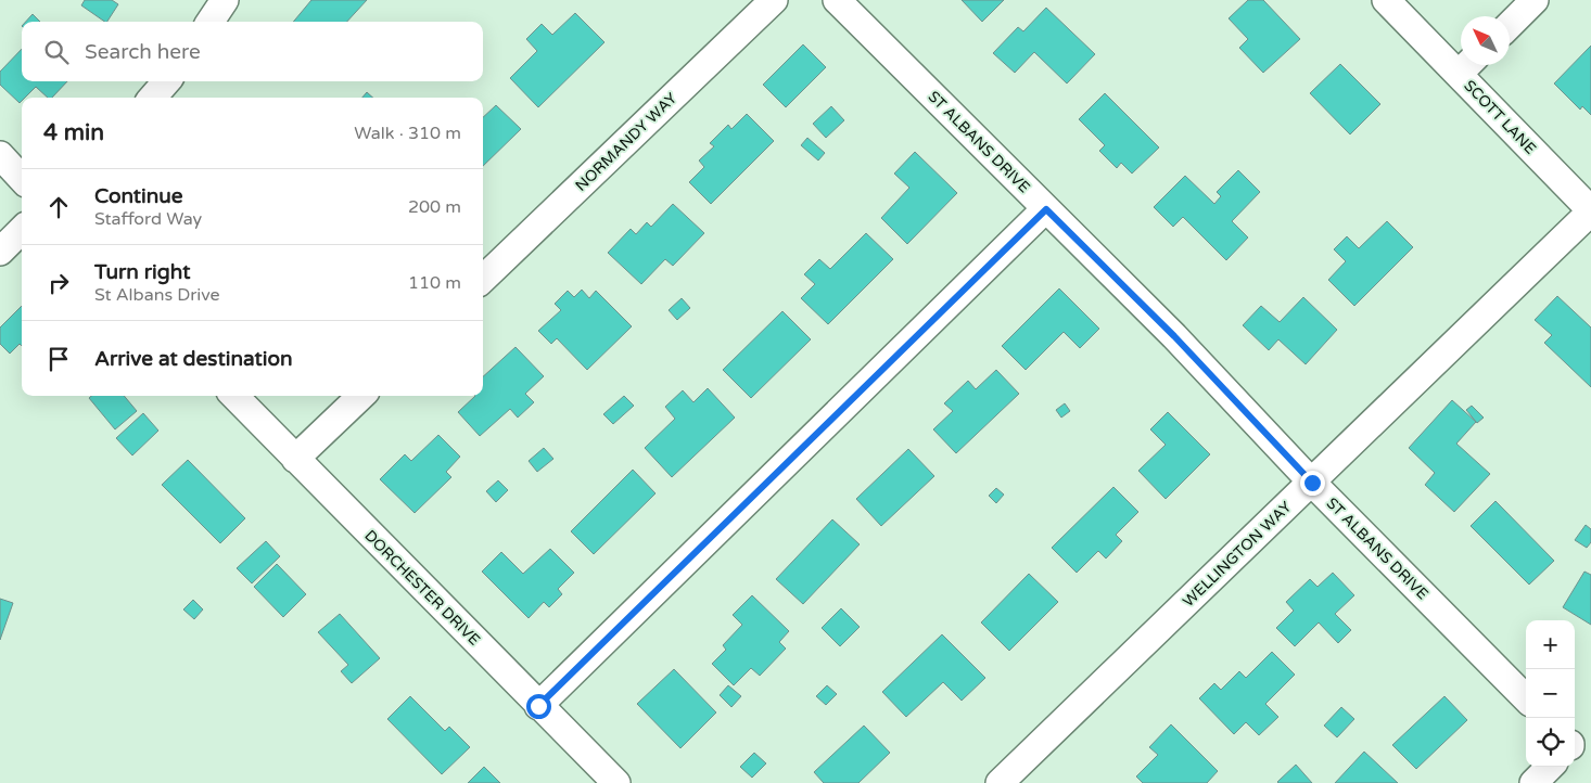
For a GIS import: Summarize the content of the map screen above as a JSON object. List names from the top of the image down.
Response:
{
  "streets": {
    "street": [
      "SCOTT LANE",
      "NORMANDY WAY",
      "ST ALBANS DRIVE",
      "WELLINGTON WAY",
      "DORCHESTER DRIVE"
    ]
  },
  "crossings": [
    ["SCOTT LANE", "WELLINGTON WAY"],
    ["ST ALBANS DRIVE", "WELLINGTON WAY"]
  ],
  "north": "top left",
  "page": {
    "search": "Search here",
    "heading": ["4 min", "Walk · 310 m"],
    "list": [
      ["Continue", "Stafford Way", "200 m"],
      ["Turn right", "St Albans Drive", "110 m"],
      "Arrive at destination"
    ],
    "map_buttons": ["+", "−"]
  }
}
